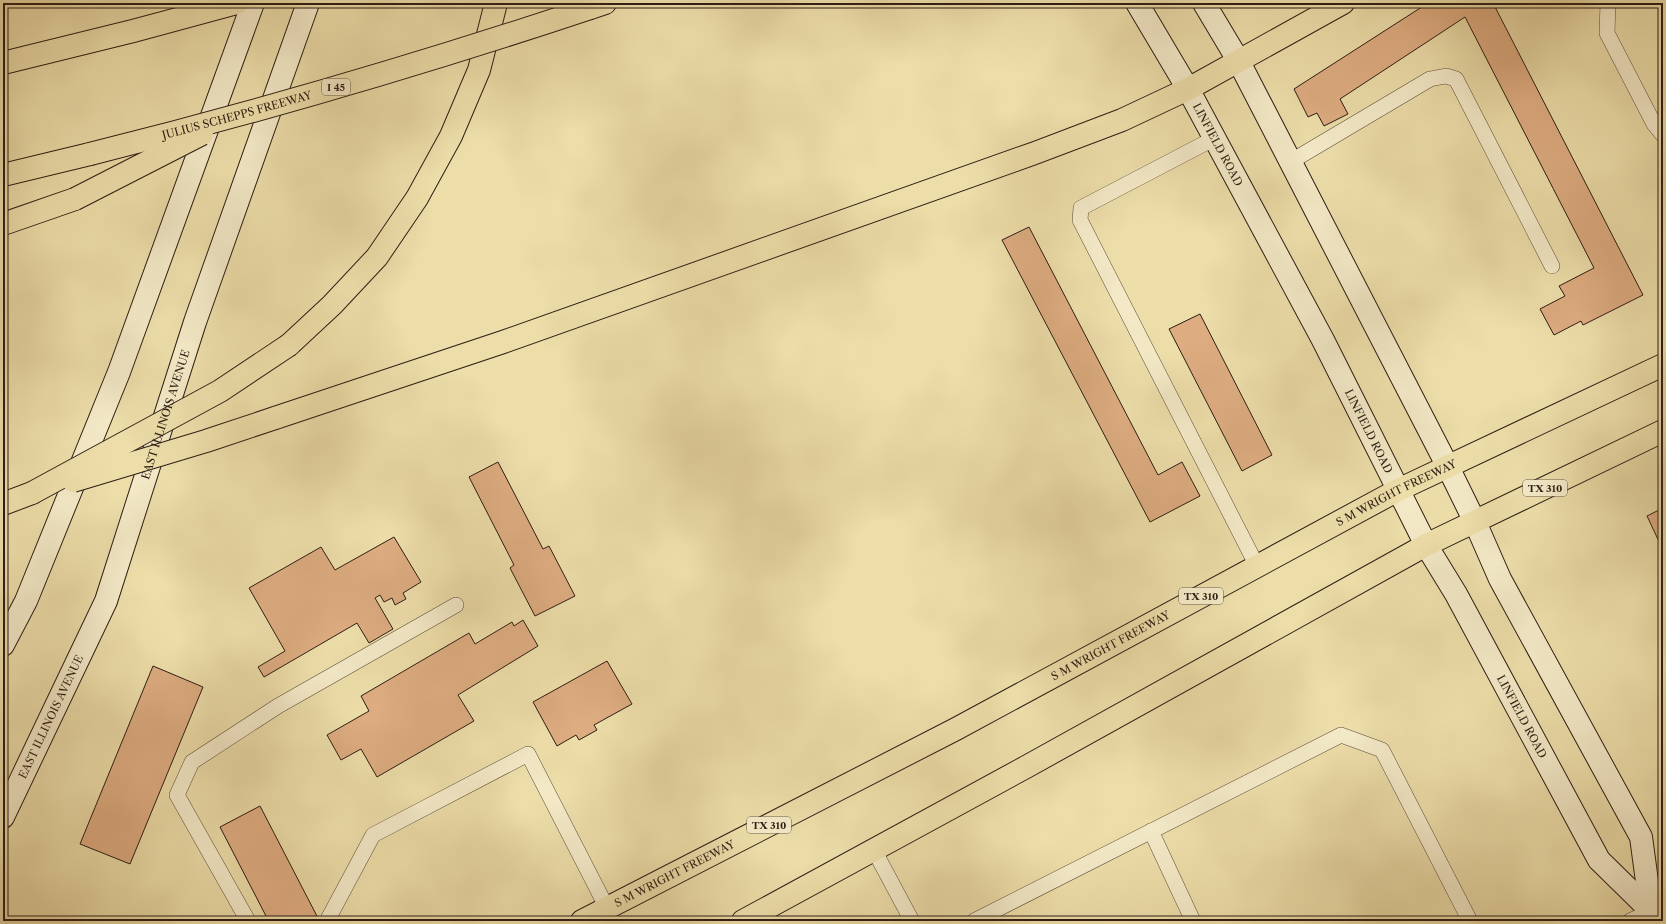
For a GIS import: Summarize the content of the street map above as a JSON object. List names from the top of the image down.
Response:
{
  "streets": {
    "main road": [
      "I 45",
      "JULIUS SCHEPPS FREEWAY",
      "LINFIELD ROAD",
      "EAST ILLINOIS AVENUE",
      "TX 310",
      "S M WRIGHT FREEWAY"
    ]
  },
  "crossings": [
    ["LINFIELD ROAD", "TX 310"],
    ["LINFIELD ROAD", "S M WRIGHT FREEWAY"]
  ]
}
